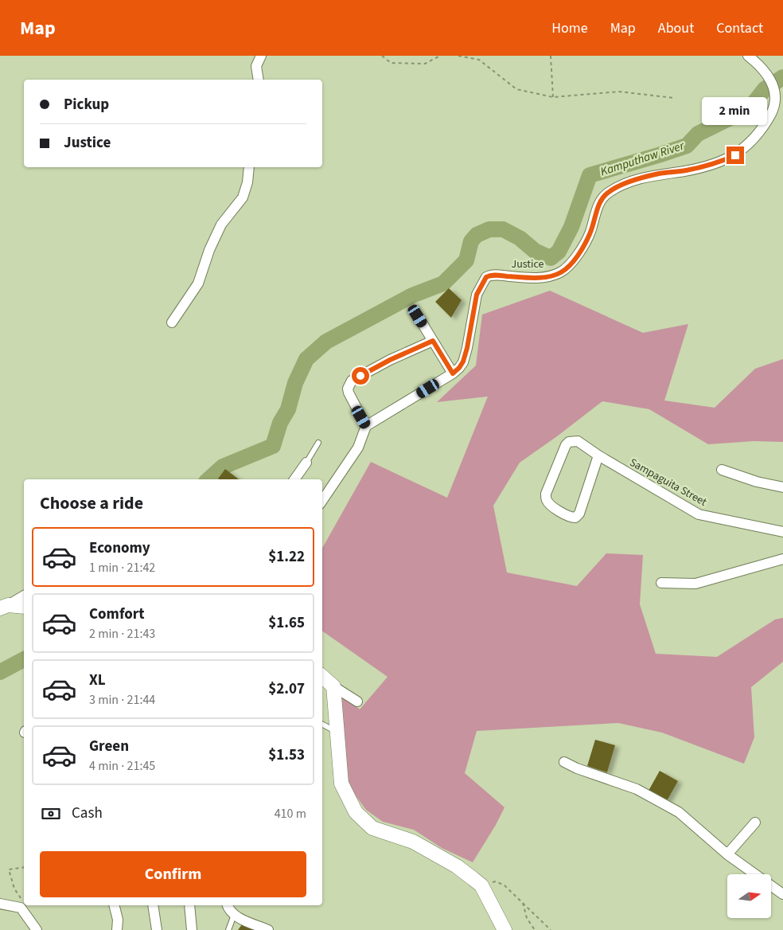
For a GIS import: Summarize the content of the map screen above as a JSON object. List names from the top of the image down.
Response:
{
  "streets": {
    "street": ["Justice", "Sampaguita Street"]
  },
  "water": ["Kamputhaw River"],
  "north": "right",
  "page": {
    "header": "Map",
    "nav": [
      "Home",
      "Map",
      "About",
      "Contact"
    ],
    "banner": ["Pickup", "Justice"],
    "bubble": "2 min",
    "heading": "Choose a ride",
    "list": [
      {
        "name": "Economy",
        "note": "1 min · 21:42",
        "value": "$1.22"
      },
      {
        "name": "Comfort",
        "note": "2 min · 21:43",
        "value": "$1.65"
      },
      {
        "name": "XL",
        "note": "3 min · 21:44",
        "value": "$2.07"
      },
      {
        "name": "Green",
        "note": "4 min · 21:45",
        "value": "$1.53"
      }
    ],
    "pay": ["Cash", "410 m"],
    "buttons": "Confirm"
  }
}
